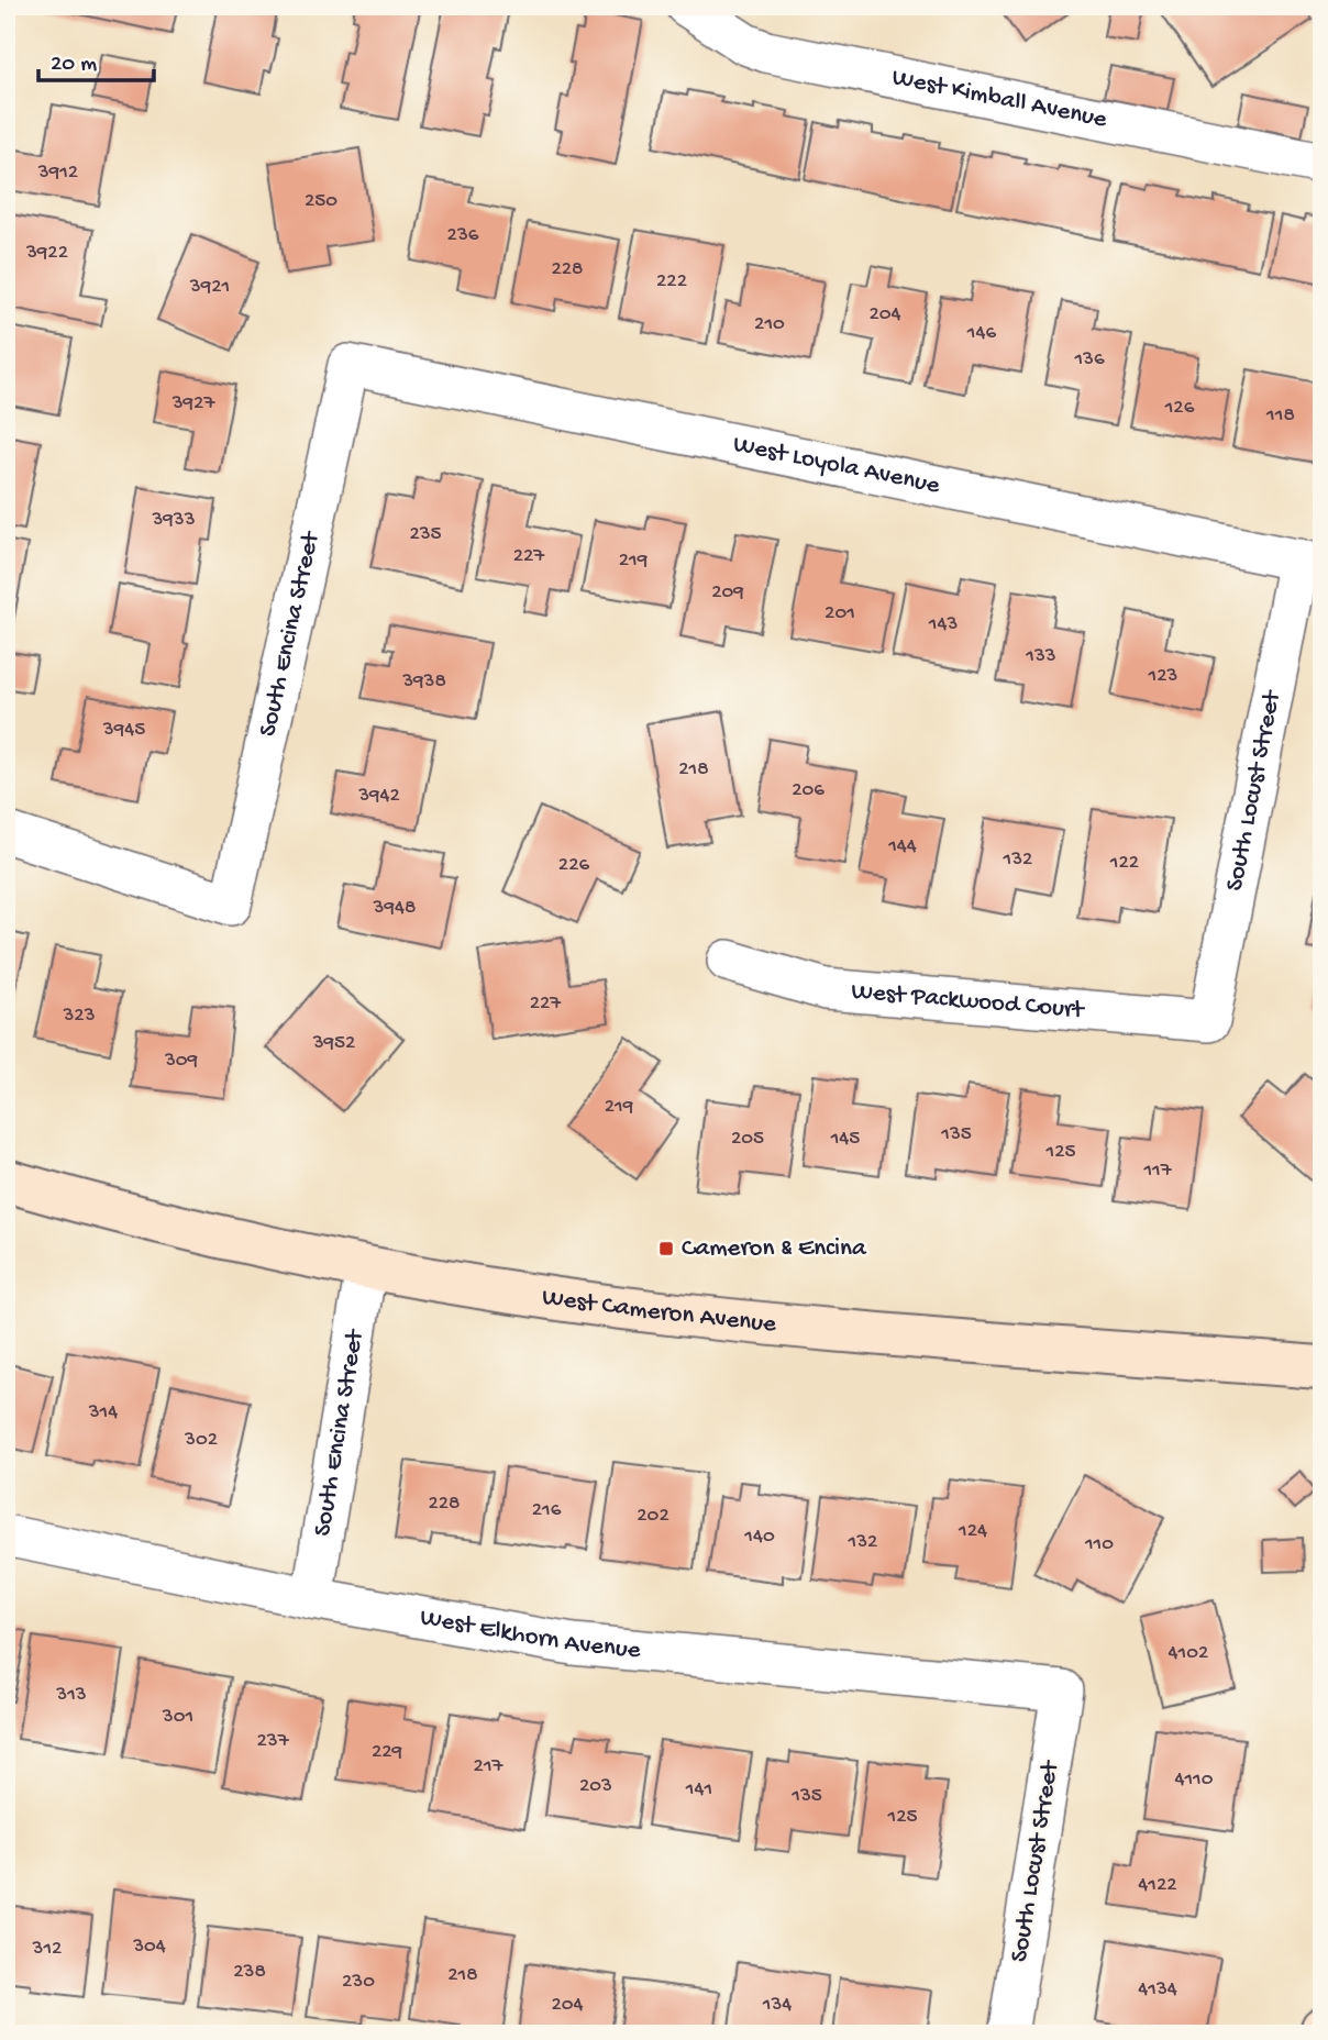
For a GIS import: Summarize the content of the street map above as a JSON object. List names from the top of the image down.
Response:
{
  "streets": {
    "street": [
      "West Kimball Avenue",
      "West Loyola Avenue",
      "South Encina Street",
      "South Locust Street",
      "West Packwood Court",
      "West Cameron Avenue",
      "West Elkhorn Avenue"
    ]
  },
  "crossings": [
    ["West Loyola Avenue", "South Encina Street"],
    ["West Loyola Avenue", "South Locust Street"],
    ["South Encina Street", "West Cameron Avenue"],
    ["South Encina Street", "West Elkhorn Avenue"],
    ["South Locust Street", "West Packwood Court"],
    ["South Locust Street", "West Elkhorn Avenue"]
  ],
  "places": {
    "transit": ["Cameron & Encina"]
  },
  "house_numbers": [
    "3912",
    "250",
    "236",
    "3922",
    "228",
    "222",
    "3921",
    "204",
    "210",
    "146",
    "136",
    "3927",
    "126",
    "118",
    "3933",
    "235",
    "227",
    "219",
    "209",
    "201",
    "143",
    "133",
    "123",
    "3938",
    "3945",
    "218",
    "206",
    "3942",
    "144",
    "132",
    "122",
    "226",
    "3948",
    "227",
    "323",
    "3952",
    "309",
    "219",
    "135",
    "205",
    "145",
    "125",
    "117",
    "314",
    "302",
    "228",
    "216",
    "202",
    "124",
    "140",
    "132",
    "110",
    "4102",
    "313",
    "301",
    "237",
    "229",
    "217",
    "4110",
    "203",
    "141",
    "135",
    "125",
    "4122",
    "304",
    "312",
    "238",
    "218",
    "230",
    "4134",
    "204",
    "134"
  ],
  "scale_bar": "20 m"
}
